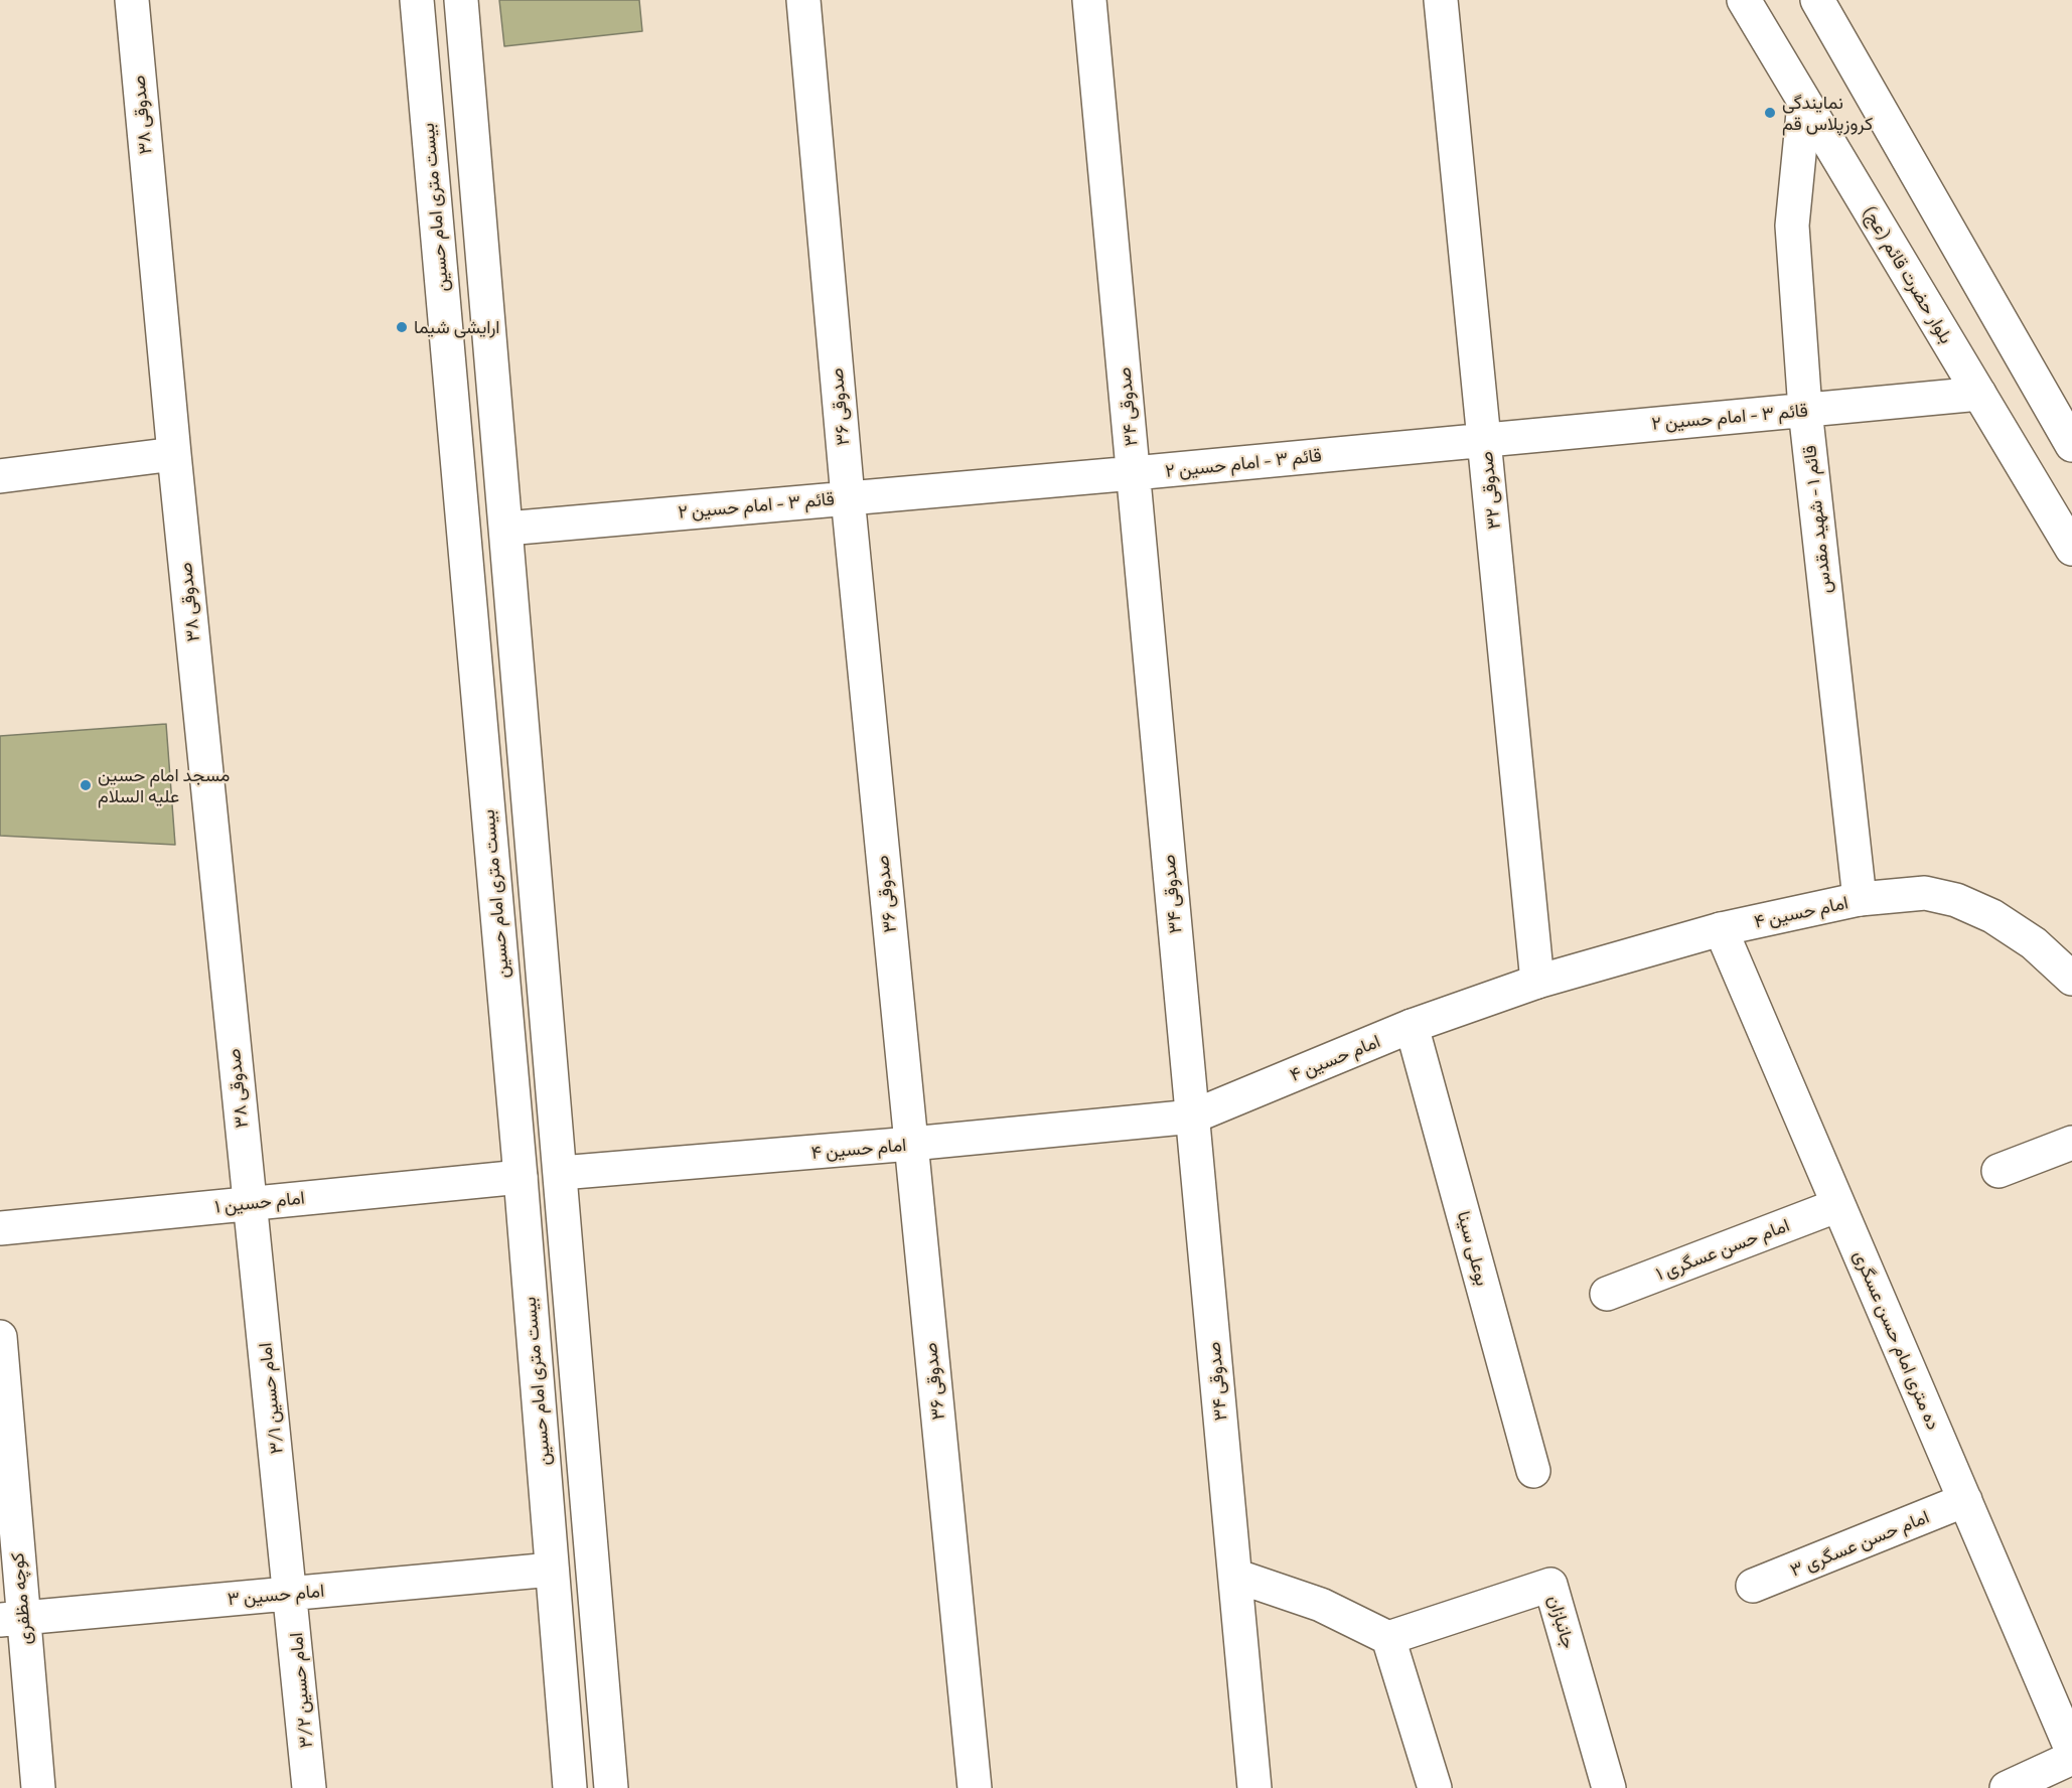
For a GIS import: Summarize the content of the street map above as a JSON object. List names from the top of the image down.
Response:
{
  "streets": {
    "street": [
      "صدوقی ۳۸",
      "بیست متری امام حسین",
      "بلوار حضرت قائم (عج)",
      "صدوقی ۳۶",
      "صدوقی ۳۴",
      "قائم ۳ - امام حسین ۲",
      "صدوقی ۳۲",
      "قائم ۱ - شهید مقدس",
      "امام حسین ۴",
      "امام حسین ۱",
      "بوعلی سینا",
      "امام حسن عسگری ۱",
      "ده متری امام حسن عسگری",
      "امام حسین ۳/۱",
      "امام حسن عسگری ۳",
      "امام حسین ۳",
      "کوچه مظفری",
      "جانبازان",
      "امام حسین ۳/۲"
    ]
  },
  "crossings": [
    ["صدوقی ۳۸", "امام حسین ۱"],
    ["صدوقی ۳۸", "امام حسین ۳/۱"],
    ["بیست متری امام حسین", "امام حسین ۴"],
    ["بیست متری امام حسین", "امام حسین ۱"],
    ["بیست متری امام حسین", "امام حسین ۳"],
    ["بلوار حضرت قائم (عج)", "قائم ۳ - امام حسین ۲"],
    ["بلوار حضرت قائم (عج)", "قائم ۱ - شهید مقدس"],
    ["صدوقی ۳۶", "قائم ۳ - امام حسین ۲"],
    ["صدوقی ۳۶", "امام حسین ۴"],
    ["صدوقی ۳۴", "قائم ۳ - امام حسین ۲"],
    ["صدوقی ۳۴", "امام حسین ۴"],
    ["قائم ۳ - امام حسین ۲", "صدوقی ۳۲"],
    ["قائم ۳ - امام حسین ۲", "قائم ۱ - شهید مقدس"],
    ["صدوقی ۳۲", "امام حسین ۴"],
    ["قائم ۱ - شهید مقدس", "امام حسین ۴"],
    ["امام حسین ۴", "امام حسین ۱"],
    ["امام حسین ۴", "بوعلی سینا"],
    ["امام حسین ۴", "ده متری امام حسن عسگری"],
    ["امام حسین ۱", "امام حسین ۳/۱"],
    ["امام حسن عسگری ۱", "ده متری امام حسن عسگری"],
    ["ده متری امام حسن عسگری", "امام حسن عسگری ۳"],
    ["امام حسین ۳/۱", "امام حسین ۳"],
    ["امام حسین ۳/۱", "امام حسین ۳/۲"],
    ["امام حسین ۳", "کوچه مظفری"],
    ["امام حسین ۳", "امام حسین ۳/۲"]
  ],
  "places": ["نمایندگی کروزپلاس قم", "ارایشی شیما", "مسجد امام حسین علیه السلام"]
}
